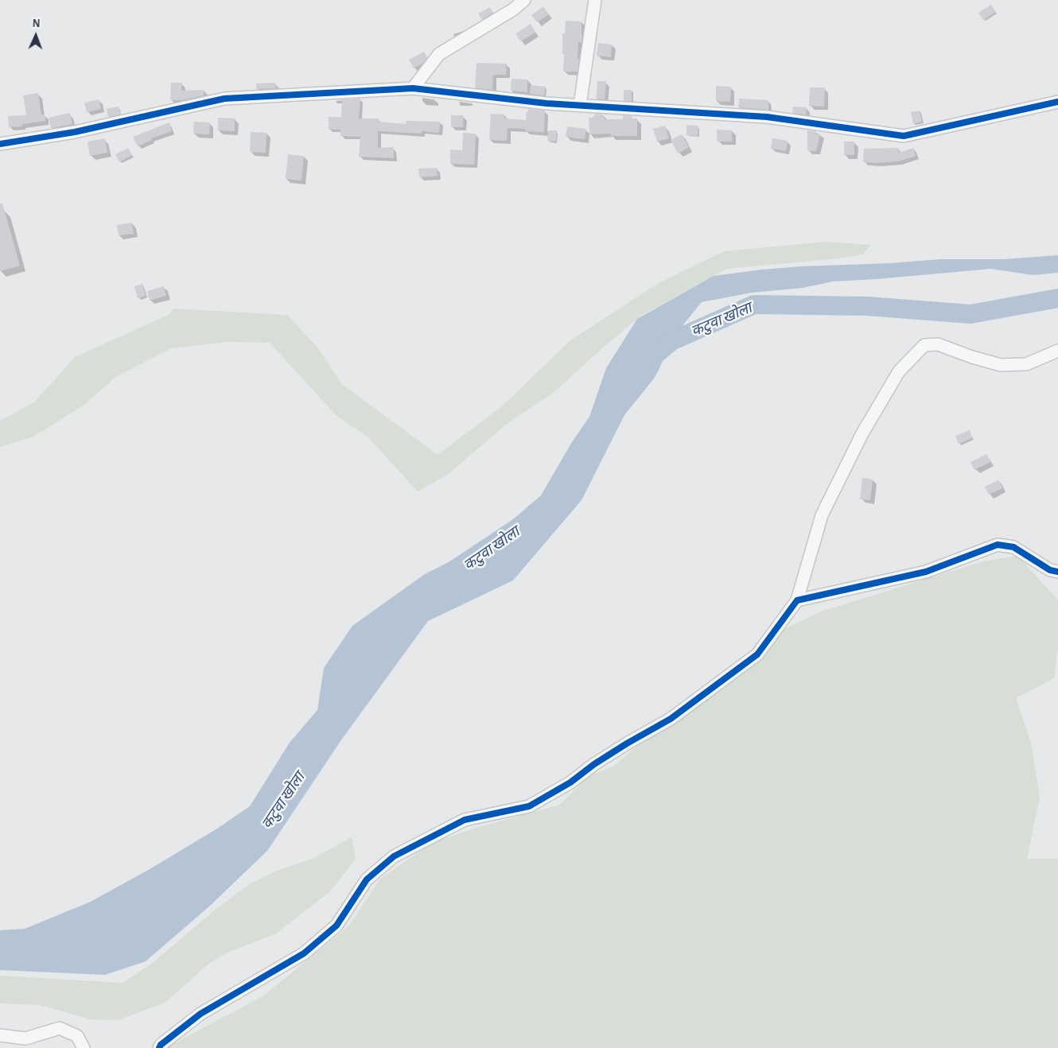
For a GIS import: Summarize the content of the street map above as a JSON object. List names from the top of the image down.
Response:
{
  "water": ["कटुवा खोला"],
  "north": "top"
}
